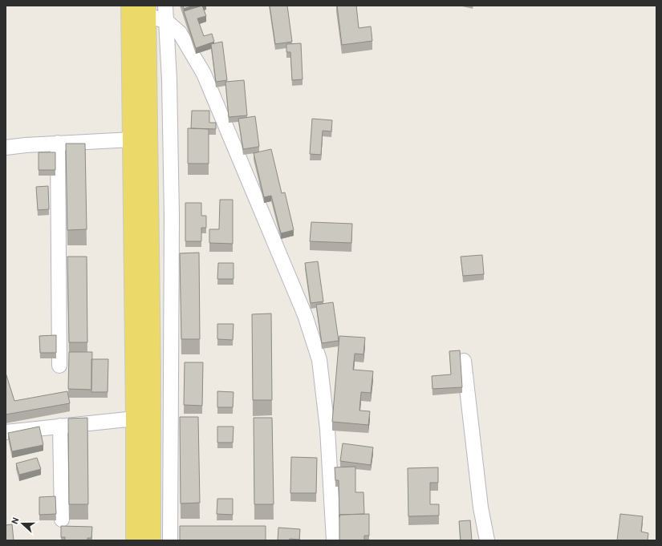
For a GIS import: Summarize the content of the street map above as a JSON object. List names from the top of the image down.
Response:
{
  "north": "left"
}
